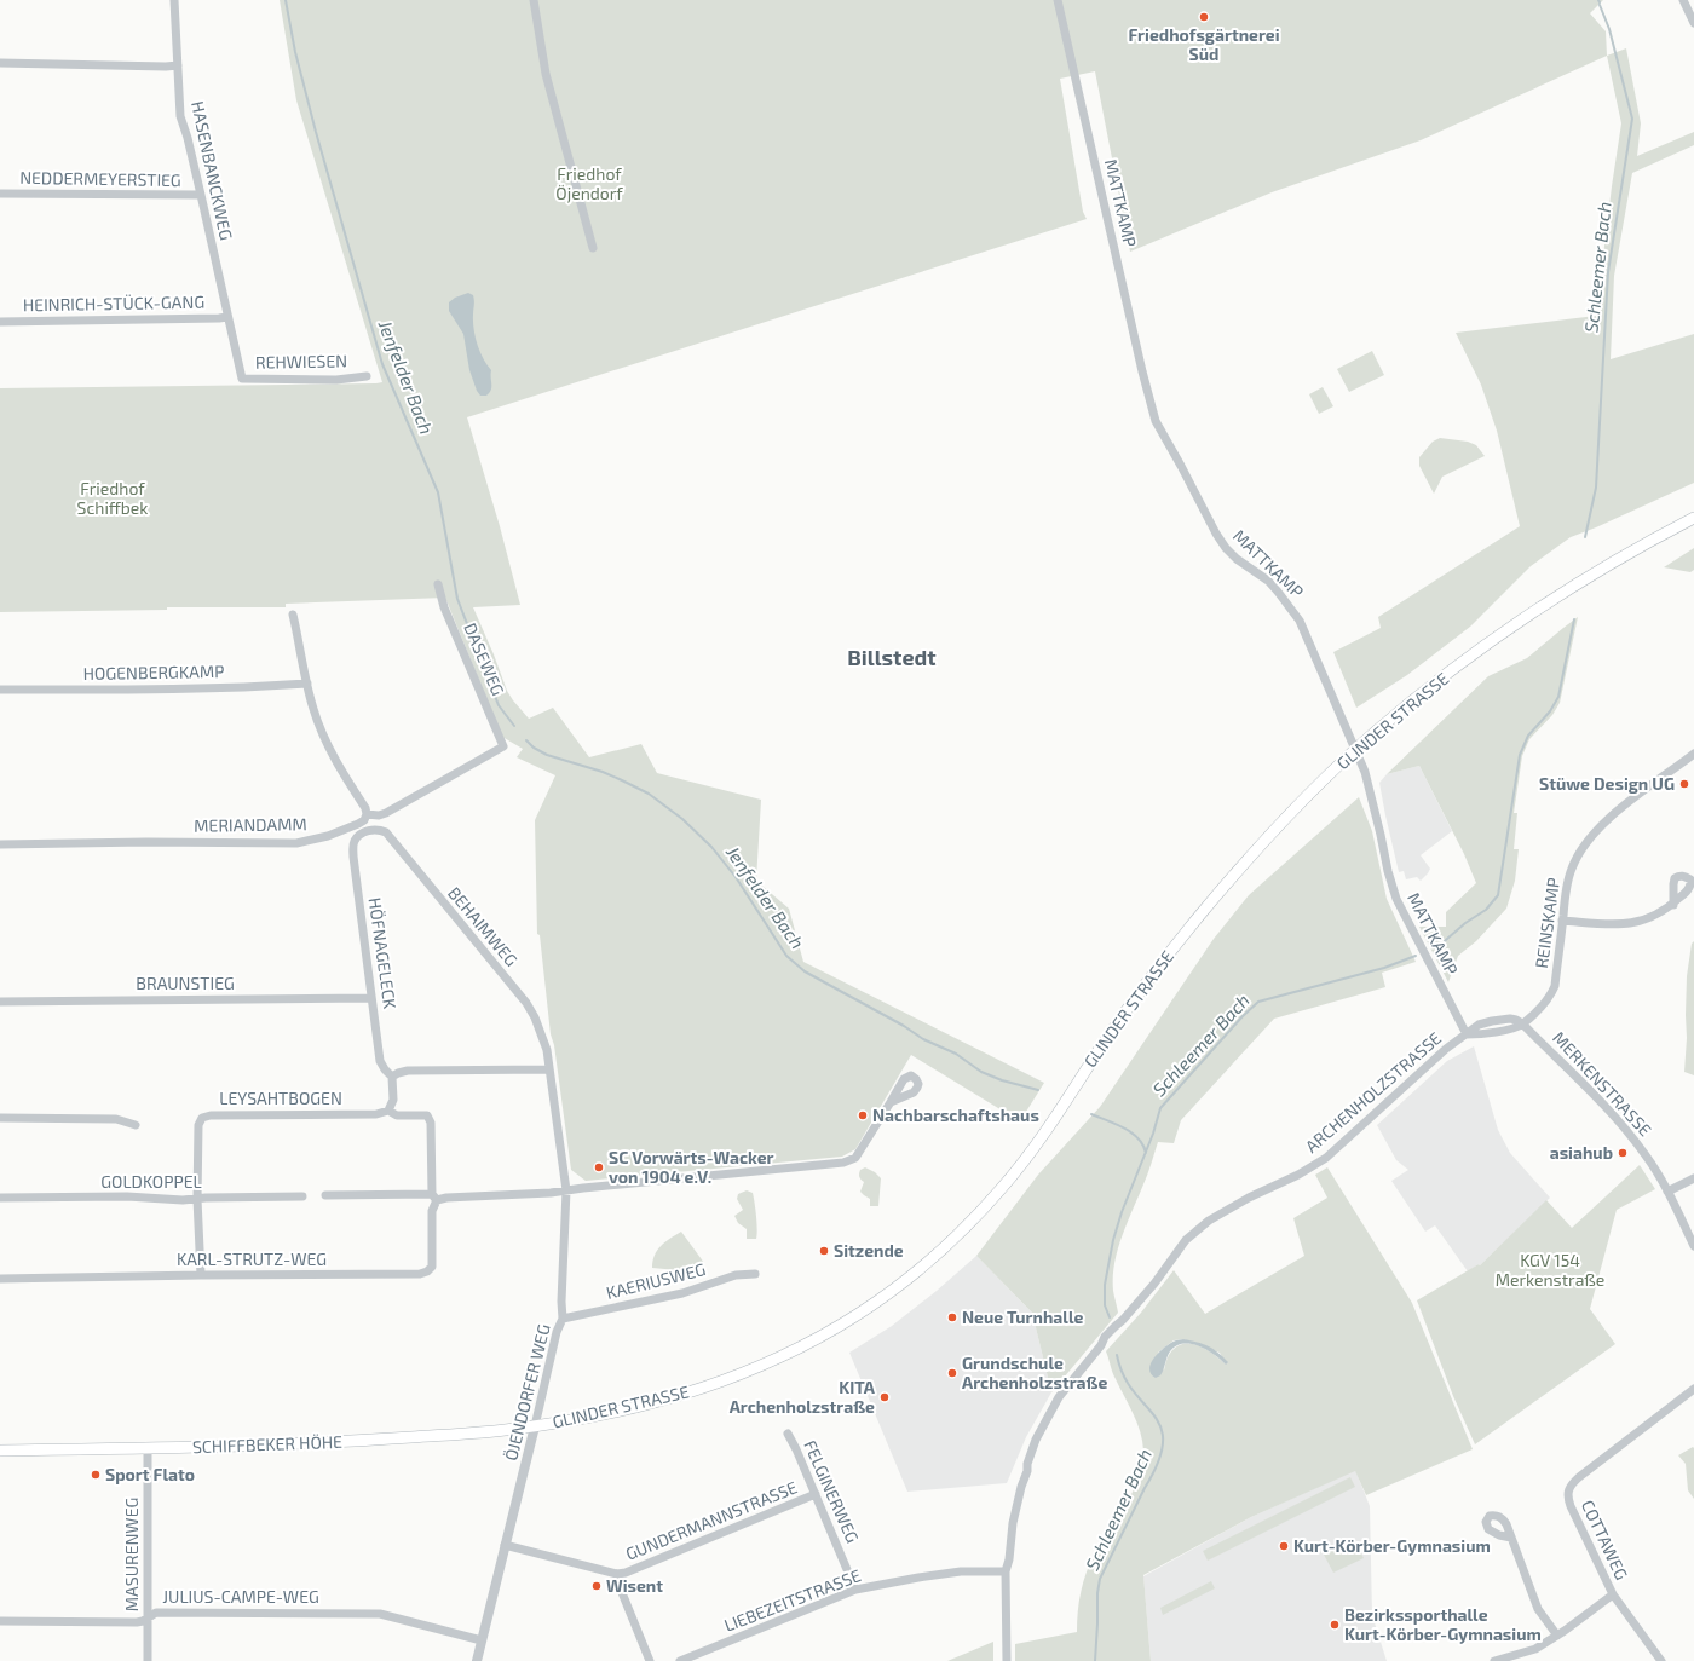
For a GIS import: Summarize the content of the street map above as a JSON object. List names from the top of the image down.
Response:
{
  "streets": {
    "main road": ["GLINDER STRASSE", "SCHIFFBEKER HÖHE"],
    "street": [
      "HASENBANCKWEG",
      "NEDDERMEYERSTIEG",
      "MATTKAMP",
      "HEINRICH-STÜCK-GANG",
      "REHWIESEN",
      "DASEWEG",
      "HOGENBERGKAMP",
      "MERIANDAMM",
      "REINSKAMP",
      "BEHAIMWEG",
      "HÖFNAGELECK",
      "BRAUNSTIEG",
      "MERKENSTRASSE",
      "ARCHENHOLZSTRASSE",
      "LEYSAHTBOGEN",
      "GOLDKOPPEL",
      "KARL-STRUTZ-WEG",
      "KAERIUSWEG",
      "ÖJENDORFER WEG",
      "FELGINERWEG",
      "GUNDERMANNSTRASSE",
      "COTTAWEG",
      "MASURENWEG",
      "JULIUS-CAMPE-WEG",
      "LIEBEZEITSTRASSE"
    ]
  },
  "crossings": [
    ["HASENBANCKWEG", "NEDDERMEYERSTIEG"],
    ["HASENBANCKWEG", "HEINRICH-STÜCK-GANG"],
    ["HASENBANCKWEG", "REHWIESEN"],
    ["MATTKAMP", "GLINDER STRASSE"],
    ["MATTKAMP", "ARCHENHOLZSTRASSE"],
    ["HEINRICH-STÜCK-GANG", "REHWIESEN"],
    ["DASEWEG", "MERIANDAMM"],
    ["GLINDER STRASSE", "ÖJENDORFER WEG"],
    ["GLINDER STRASSE", "SCHIFFBEKER HÖHE"],
    ["REINSKAMP", "MERKENSTRASSE"],
    ["REINSKAMP", "ARCHENHOLZSTRASSE"],
    ["BEHAIMWEG", "HÖFNAGELECK"],
    ["BEHAIMWEG", "ÖJENDORFER WEG"],
    ["HÖFNAGELECK", "BRAUNSTIEG"],
    ["MERKENSTRASSE", "ARCHENHOLZSTRASSE"],
    ["ARCHENHOLZSTRASSE", "LIEBEZEITSTRASSE"],
    ["LEYSAHTBOGEN", "GOLDKOPPEL"],
    ["LEYSAHTBOGEN", "KARL-STRUTZ-WEG"],
    ["KAERIUSWEG", "ÖJENDORFER WEG"],
    ["ÖJENDORFER WEG", "SCHIFFBEKER HÖHE"],
    ["ÖJENDORFER WEG", "GUNDERMANNSTRASSE"],
    ["ÖJENDORFER WEG", "JULIUS-CAMPE-WEG"],
    ["SCHIFFBEKER HÖHE", "MASURENWEG"],
    ["FELGINERWEG", "GUNDERMANNSTRASSE"],
    ["FELGINERWEG", "LIEBEZEITSTRASSE"],
    ["MASURENWEG", "JULIUS-CAMPE-WEG"]
  ],
  "districts": ["Billstedt"],
  "water": ["Schleemer Bach", "Jenfelder Bach"],
  "parks": ["Friedhof Öjendorf", "Friedhof Schiffbek", "KGV 154 Merkenstraße"],
  "places": [
    "Friedhofsgärtnerei Süd",
    "Stüwe Design UG",
    "Nachbarschaftshaus",
    "asiahub",
    "SC Vorwärts-Wacker von 1904 e.V.",
    "Sitzende",
    "Neue Turnhalle",
    "Grundschule Archenholzstraße",
    "KITA Archenholzstraße",
    "Sport Flato",
    "Kurt-Körber-Gymnasium",
    "Wisent",
    "Bezirkssporthalle Kurt-Körber-Gymnasium"
  ]
}
